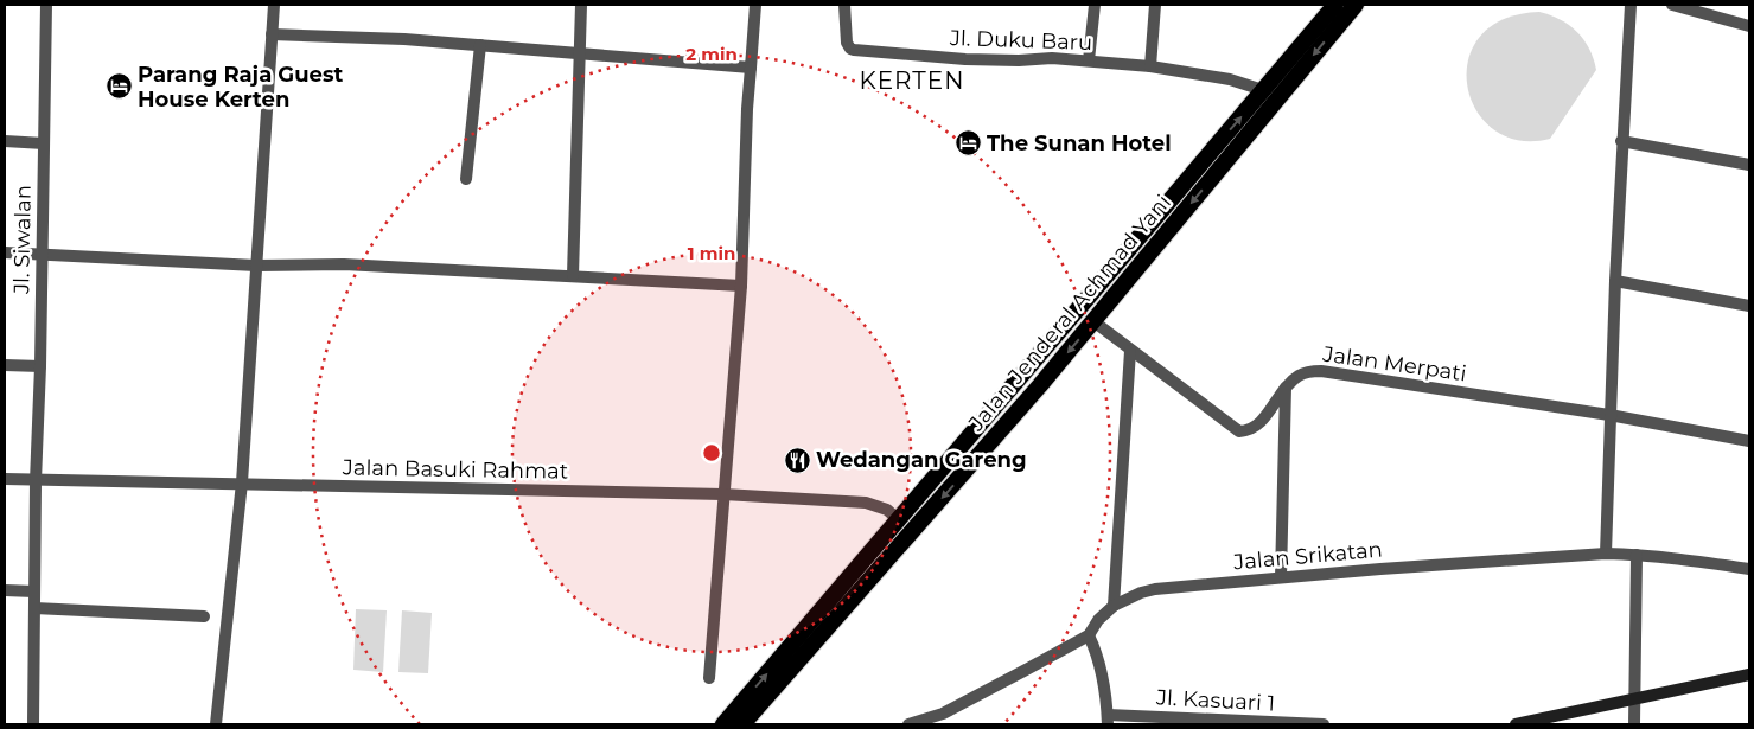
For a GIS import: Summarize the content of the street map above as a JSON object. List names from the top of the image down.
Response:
{
  "streets": {
    "highway": ["Jalan Jenderal Achmad Yani"],
    "street": [
      "Jl. Duku Baru",
      "Jl. Siwalan",
      "Jalan Merpati",
      "Jalan Basuki Rahmat",
      "Jalan Srikatan",
      "Jl. Kasuari 1"
    ]
  },
  "crossings": [
    ["Jl. Duku Baru", "Jalan Jenderal Achmad Yani"],
    ["Jl. Siwalan", "Jalan Basuki Rahmat"],
    ["Jalan Jenderal Achmad Yani", "Jalan Merpati"],
    ["Jalan Jenderal Achmad Yani", "Jalan Basuki Rahmat"]
  ],
  "districts": ["KERTEN"],
  "places": {
    "hotel": ["Parang Raja Guest House Kerten", "The Sunan Hotel"],
    "restaurant": ["Wedangan Gareng"]
  },
  "rings": ["2 min", "1 min"]
}
